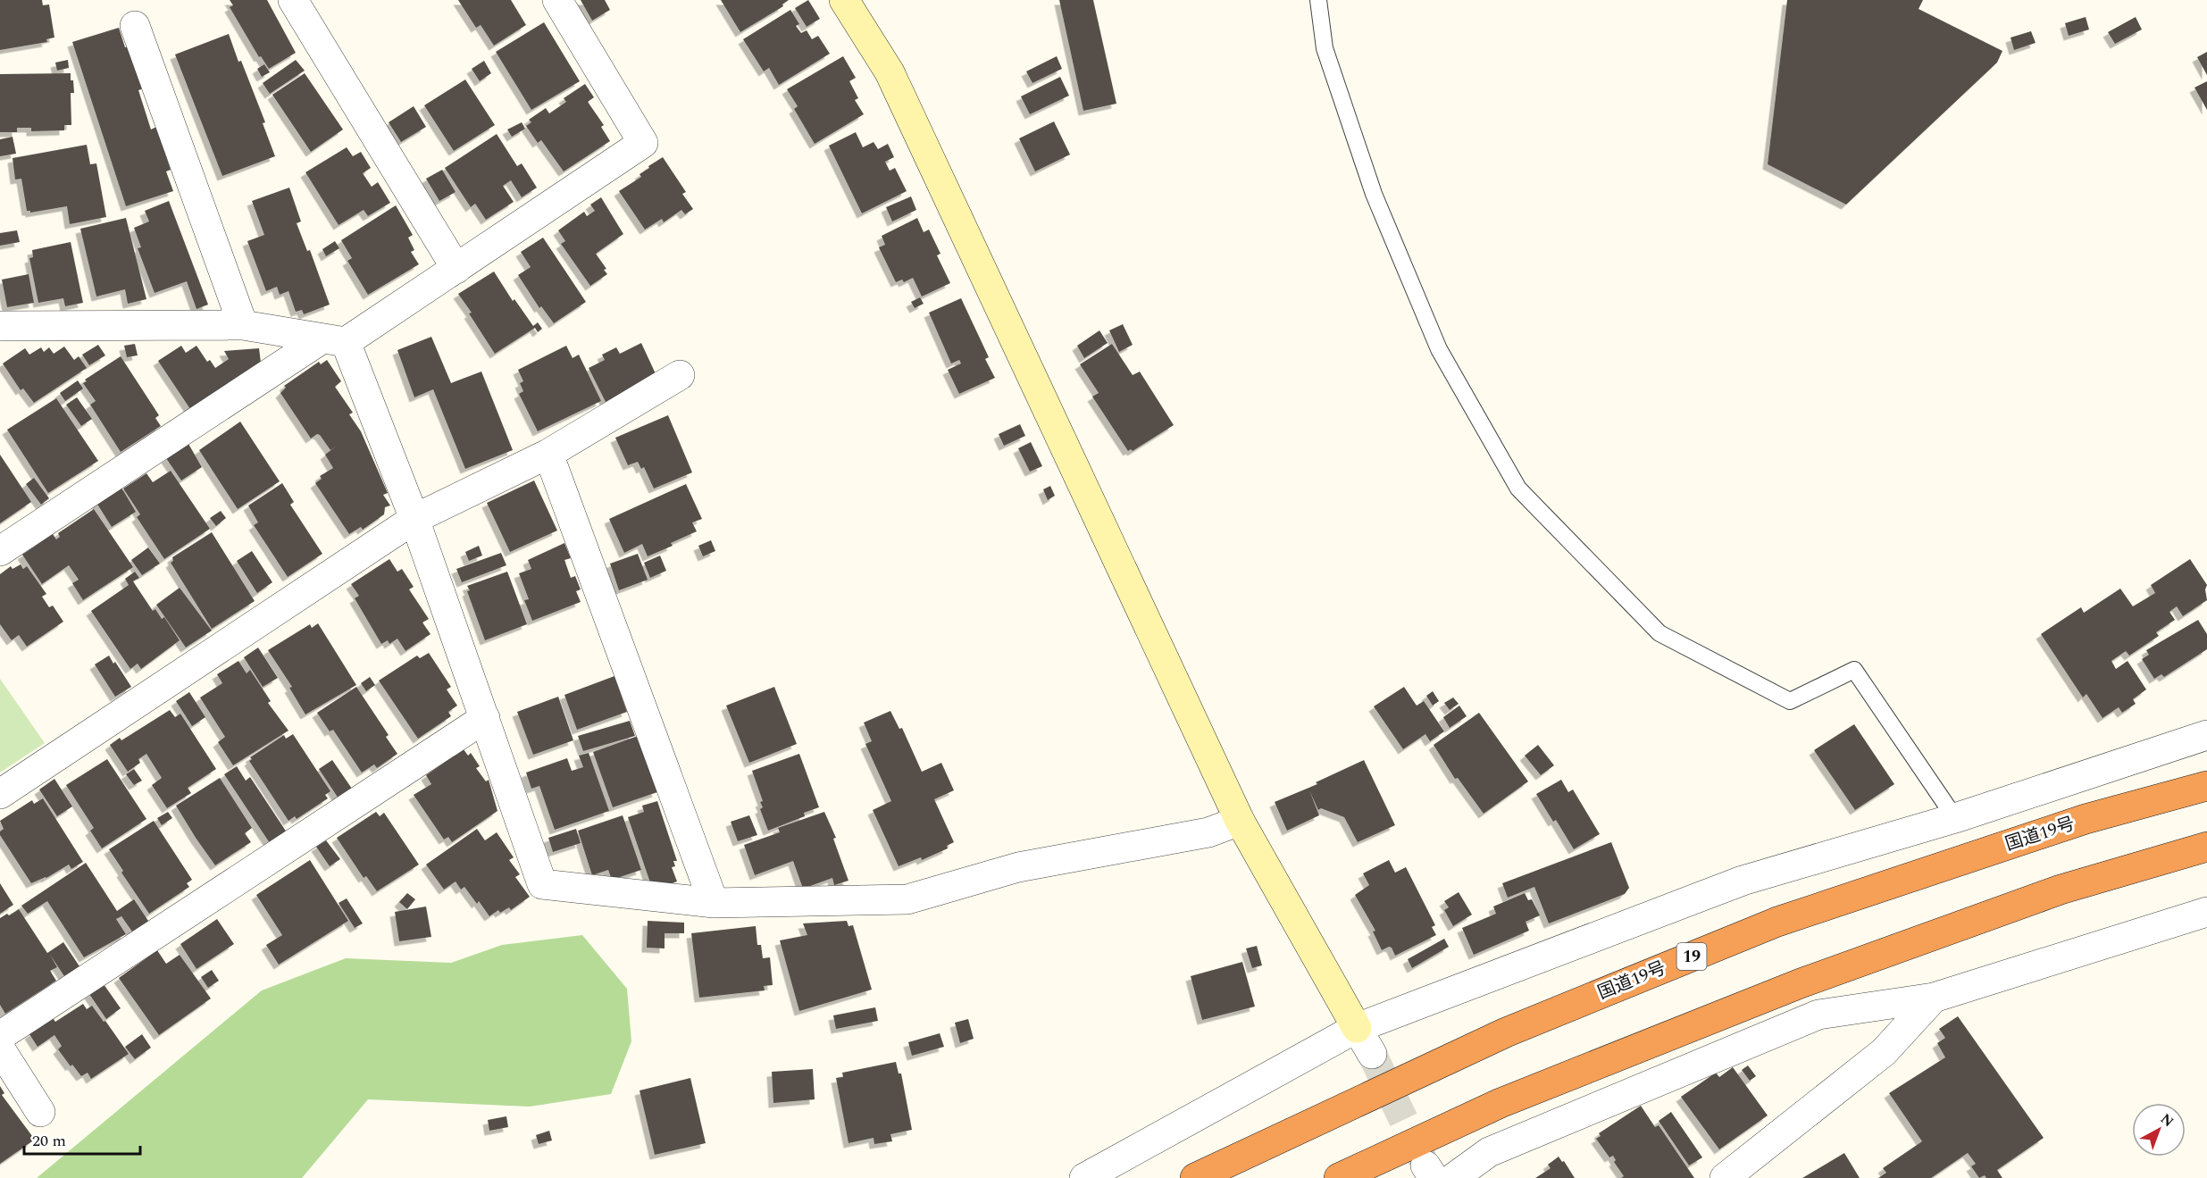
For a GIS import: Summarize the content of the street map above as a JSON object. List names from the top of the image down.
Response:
{
  "streets": {
    "highway": ["国道19号", "19"]
  },
  "scale_bar": "20 m",
  "north": "top right"
}
